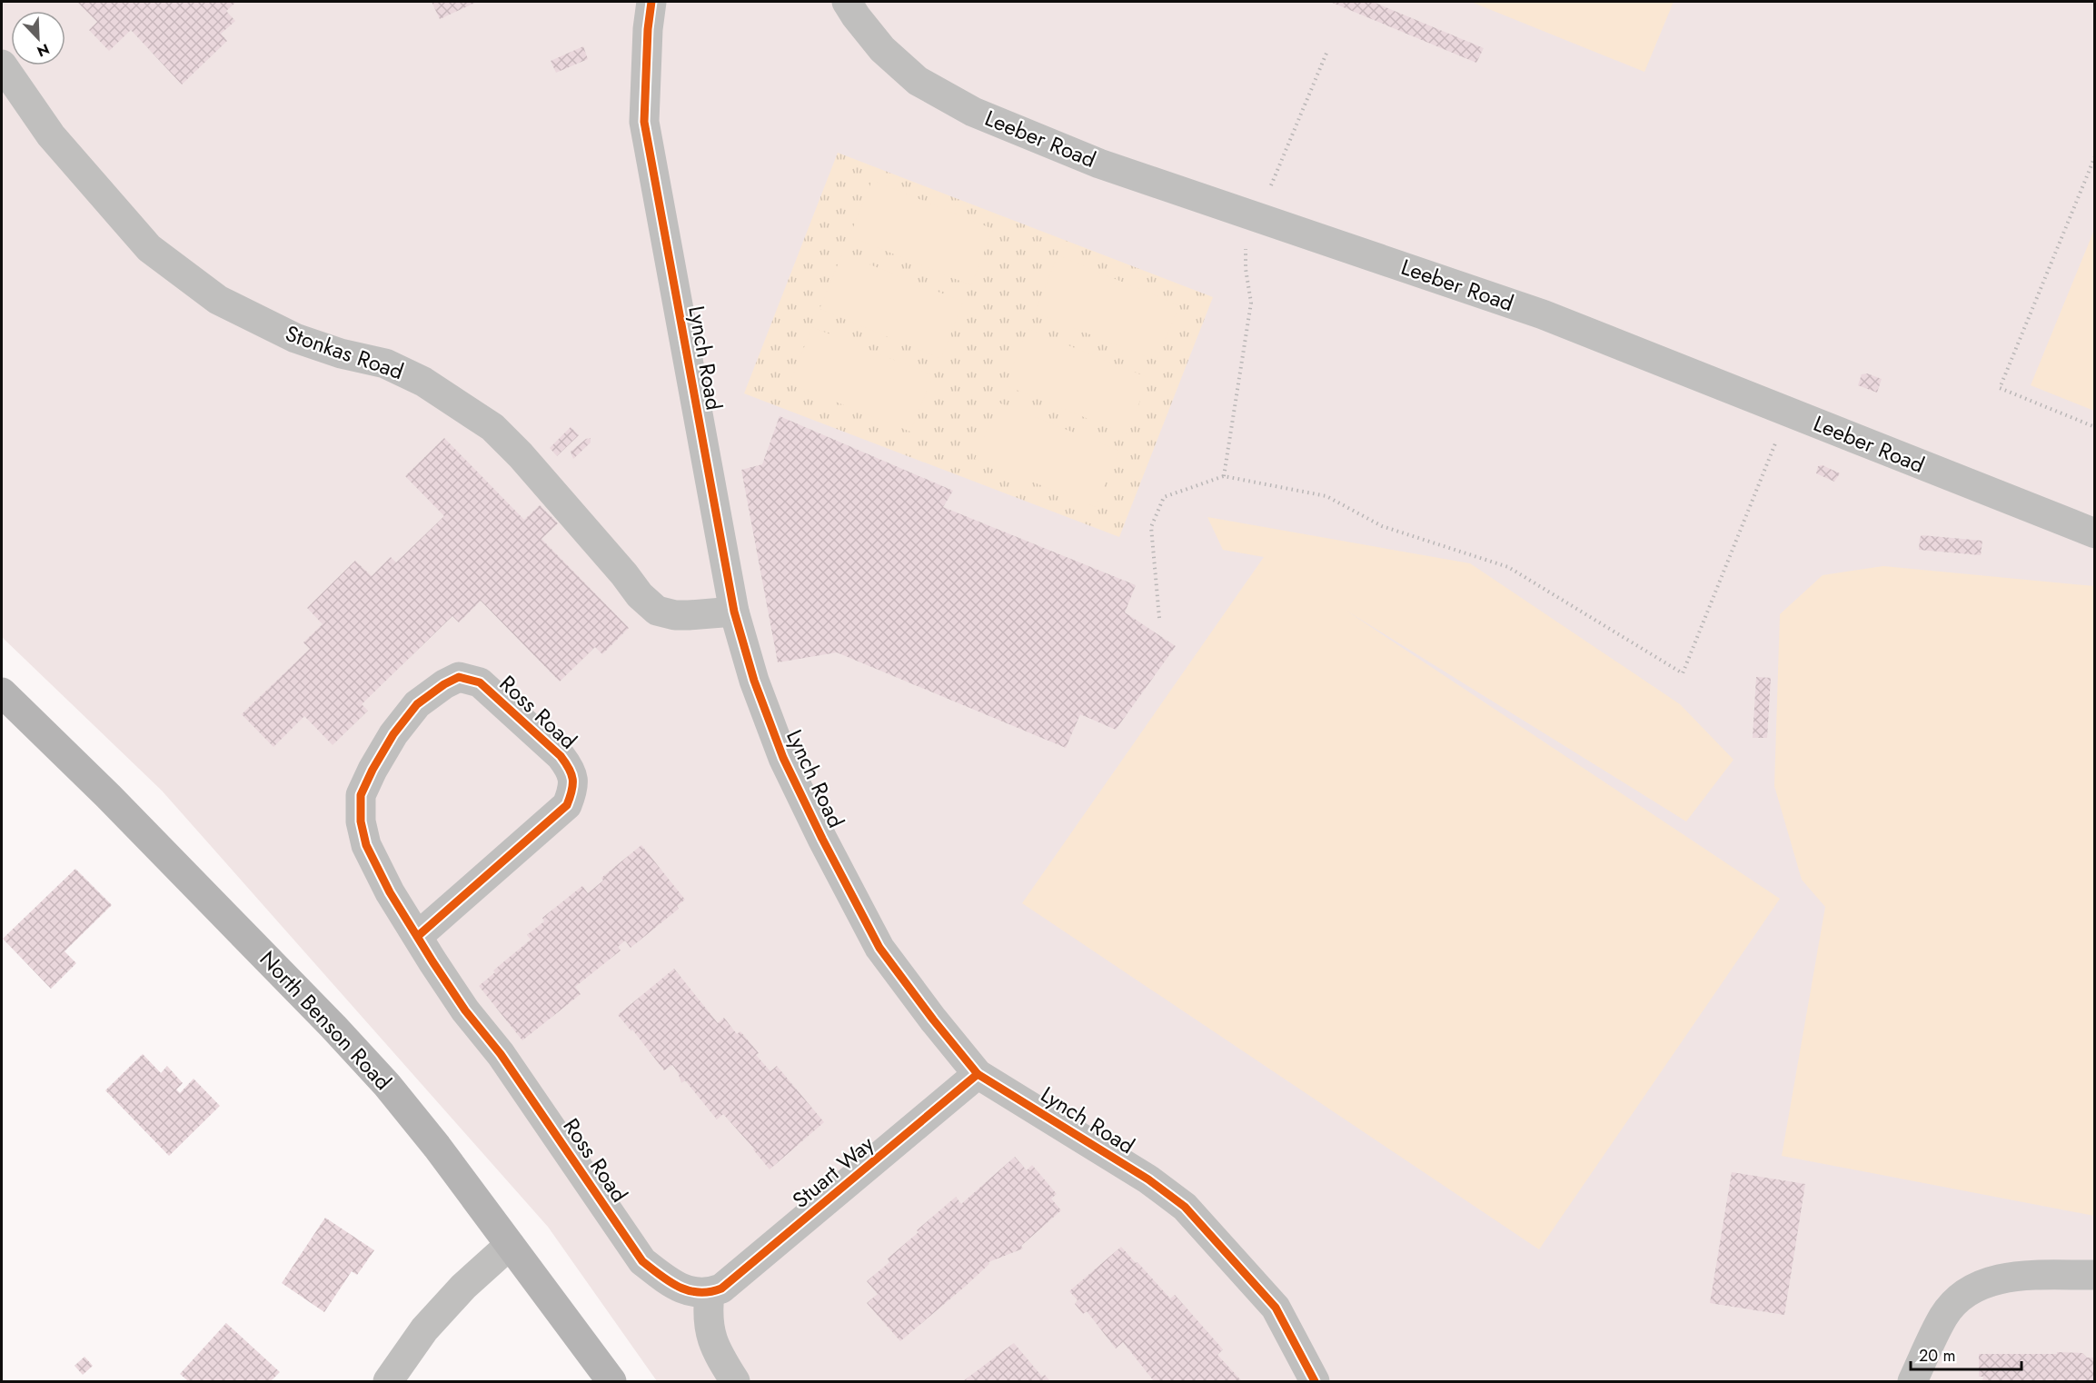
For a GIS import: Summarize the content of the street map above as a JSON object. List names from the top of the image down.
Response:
{
  "streets": {
    "main road": ["North Benson Road"],
    "street": [
      "Leeber Road",
      "Stonkas Road",
      "Lynch Road",
      "Ross Road",
      "Stuart Way"
    ]
  },
  "crossings": [
    ["Stonkas Road", "Lynch Road"],
    ["Lynch Road", "Stuart Way"],
    ["Ross Road", "Stuart Way"]
  ],
  "scale_bar": "20 m",
  "north": "bottom right"
}
